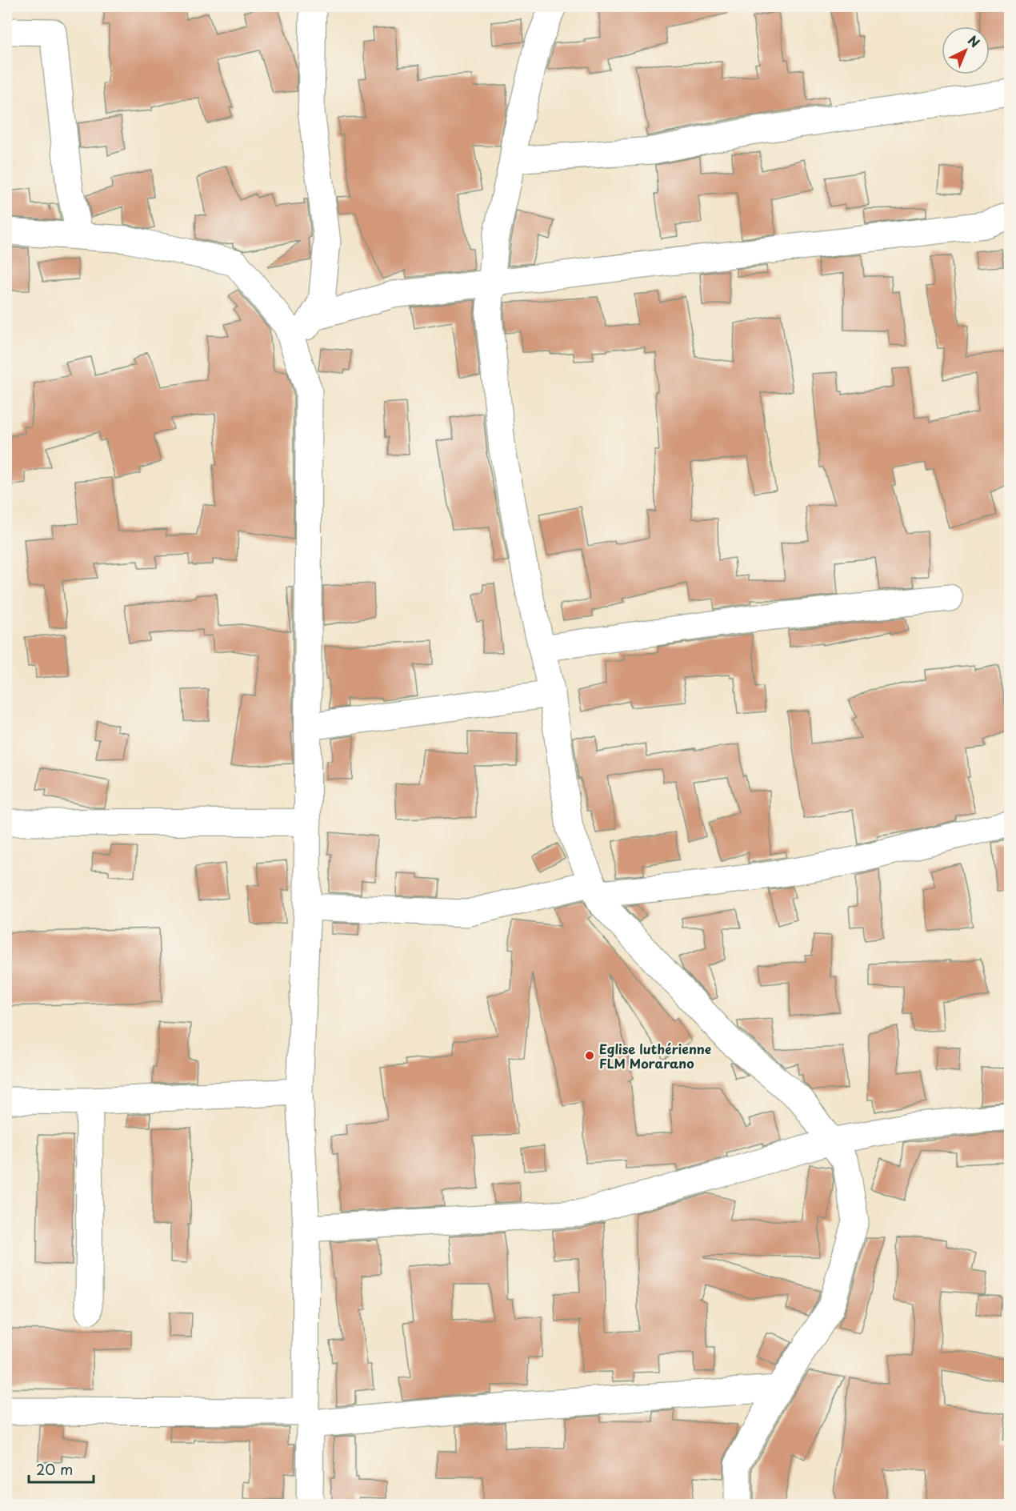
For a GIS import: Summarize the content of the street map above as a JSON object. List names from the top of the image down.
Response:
{
  "places": ["Eglise luthérienne FLM Morarano"],
  "scale_bar": "20 m",
  "north": "top right"
}
